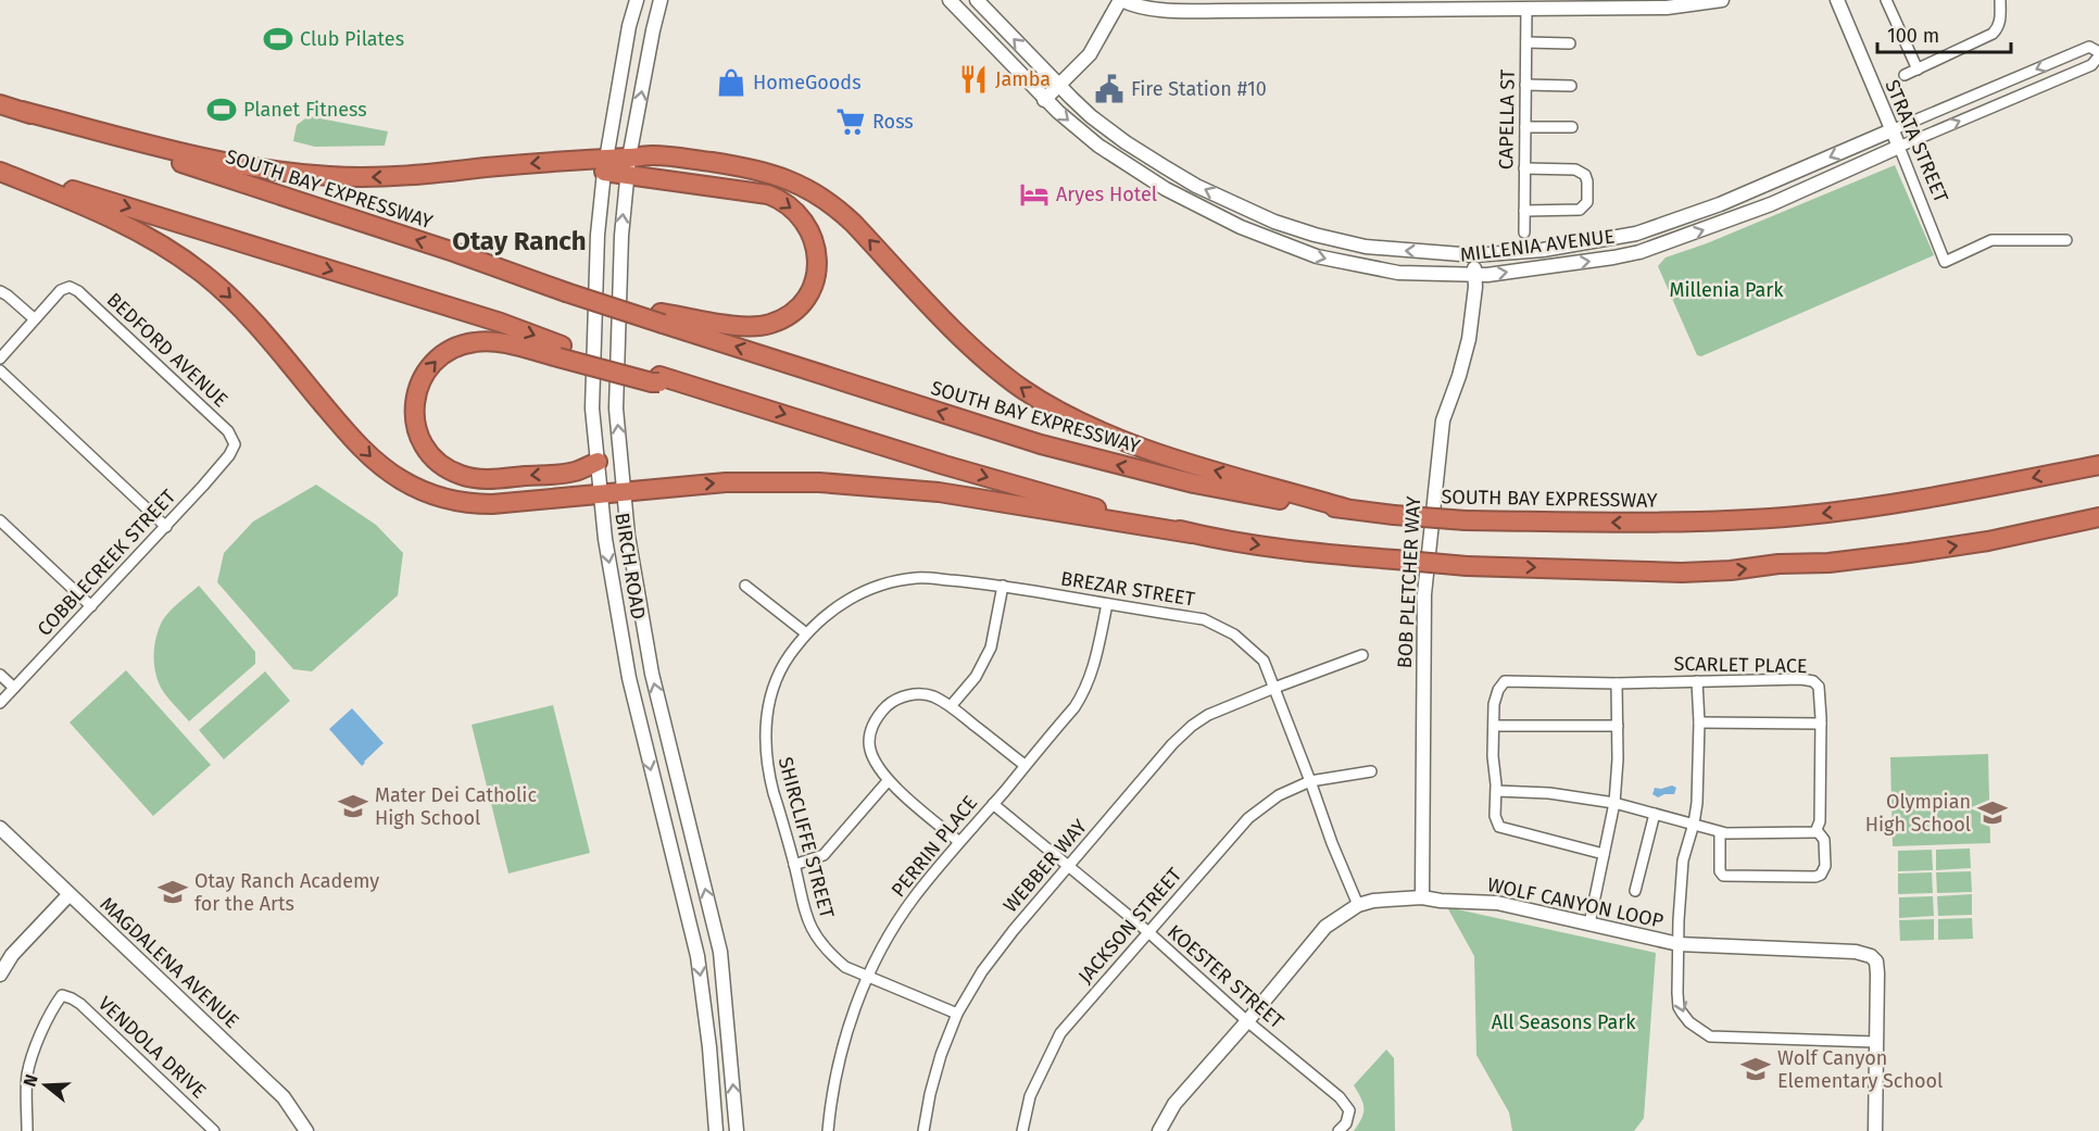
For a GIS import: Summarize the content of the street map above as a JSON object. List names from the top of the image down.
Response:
{
  "streets": {
    "highway": ["SOUTH BAY EXPRESSWAY"],
    "street": [
      "CAPELLA ST",
      "STRATA STREET",
      "MILLENIA AVENUE",
      "BEDFORD AVENUE",
      "COBBLECREEK STREET",
      "BIRCH ROAD",
      "BOB PLETCHER WAY",
      "BREZAR STREET",
      "SCARLET PLACE",
      "SHIRCLIFFE STREET",
      "PERRIN PLACE",
      "WEBBER WAY",
      "WOLF CANYON LOOP",
      "JACKSON STREET",
      "MAGDALENA AVENUE",
      "KOESTER STREET",
      "VENDOLA DRIVE"
    ]
  },
  "crossings": [
    ["STRATA STREET", "MILLENIA AVENUE"],
    ["MILLENIA AVENUE", "BOB PLETCHER WAY"],
    ["BEDFORD AVENUE", "COBBLECREEK STREET"],
    ["BOB PLETCHER WAY", "WOLF CANYON LOOP"],
    ["BREZAR STREET", "SHIRCLIFFE STREET"],
    ["BREZAR STREET", "PERRIN PLACE"],
    ["BREZAR STREET", "WEBBER WAY"],
    ["BREZAR STREET", "WOLF CANYON LOOP"],
    ["BREZAR STREET", "JACKSON STREET"],
    ["SHIRCLIFFE STREET", "PERRIN PLACE"],
    ["SHIRCLIFFE STREET", "WEBBER WAY"],
    ["PERRIN PLACE", "KOESTER STREET"],
    ["WEBBER WAY", "KOESTER STREET"],
    ["WOLF CANYON LOOP", "KOESTER STREET"],
    ["JACKSON STREET", "KOESTER STREET"]
  ],
  "districts": ["Otay Ranch"],
  "parks": ["Millenia Park", "All Seasons Park"],
  "places": {
    "sports": ["Club Pilates", "Planet Fitness"],
    "restaurant": ["Jamba"],
    "shop": ["HomeGoods"],
    "public building": ["Fire Station #10"],
    "supermarket": ["Ross"],
    "hotel": ["Aryes Hotel"],
    "school or university": [
      "Mater Dei Catholic High School",
      "Olympian High School",
      "Otay Ranch Academy for the Arts",
      "Wolf Canyon Elementary School"
    ]
  },
  "scale_bar": "100 m",
  "north": "left"
}
